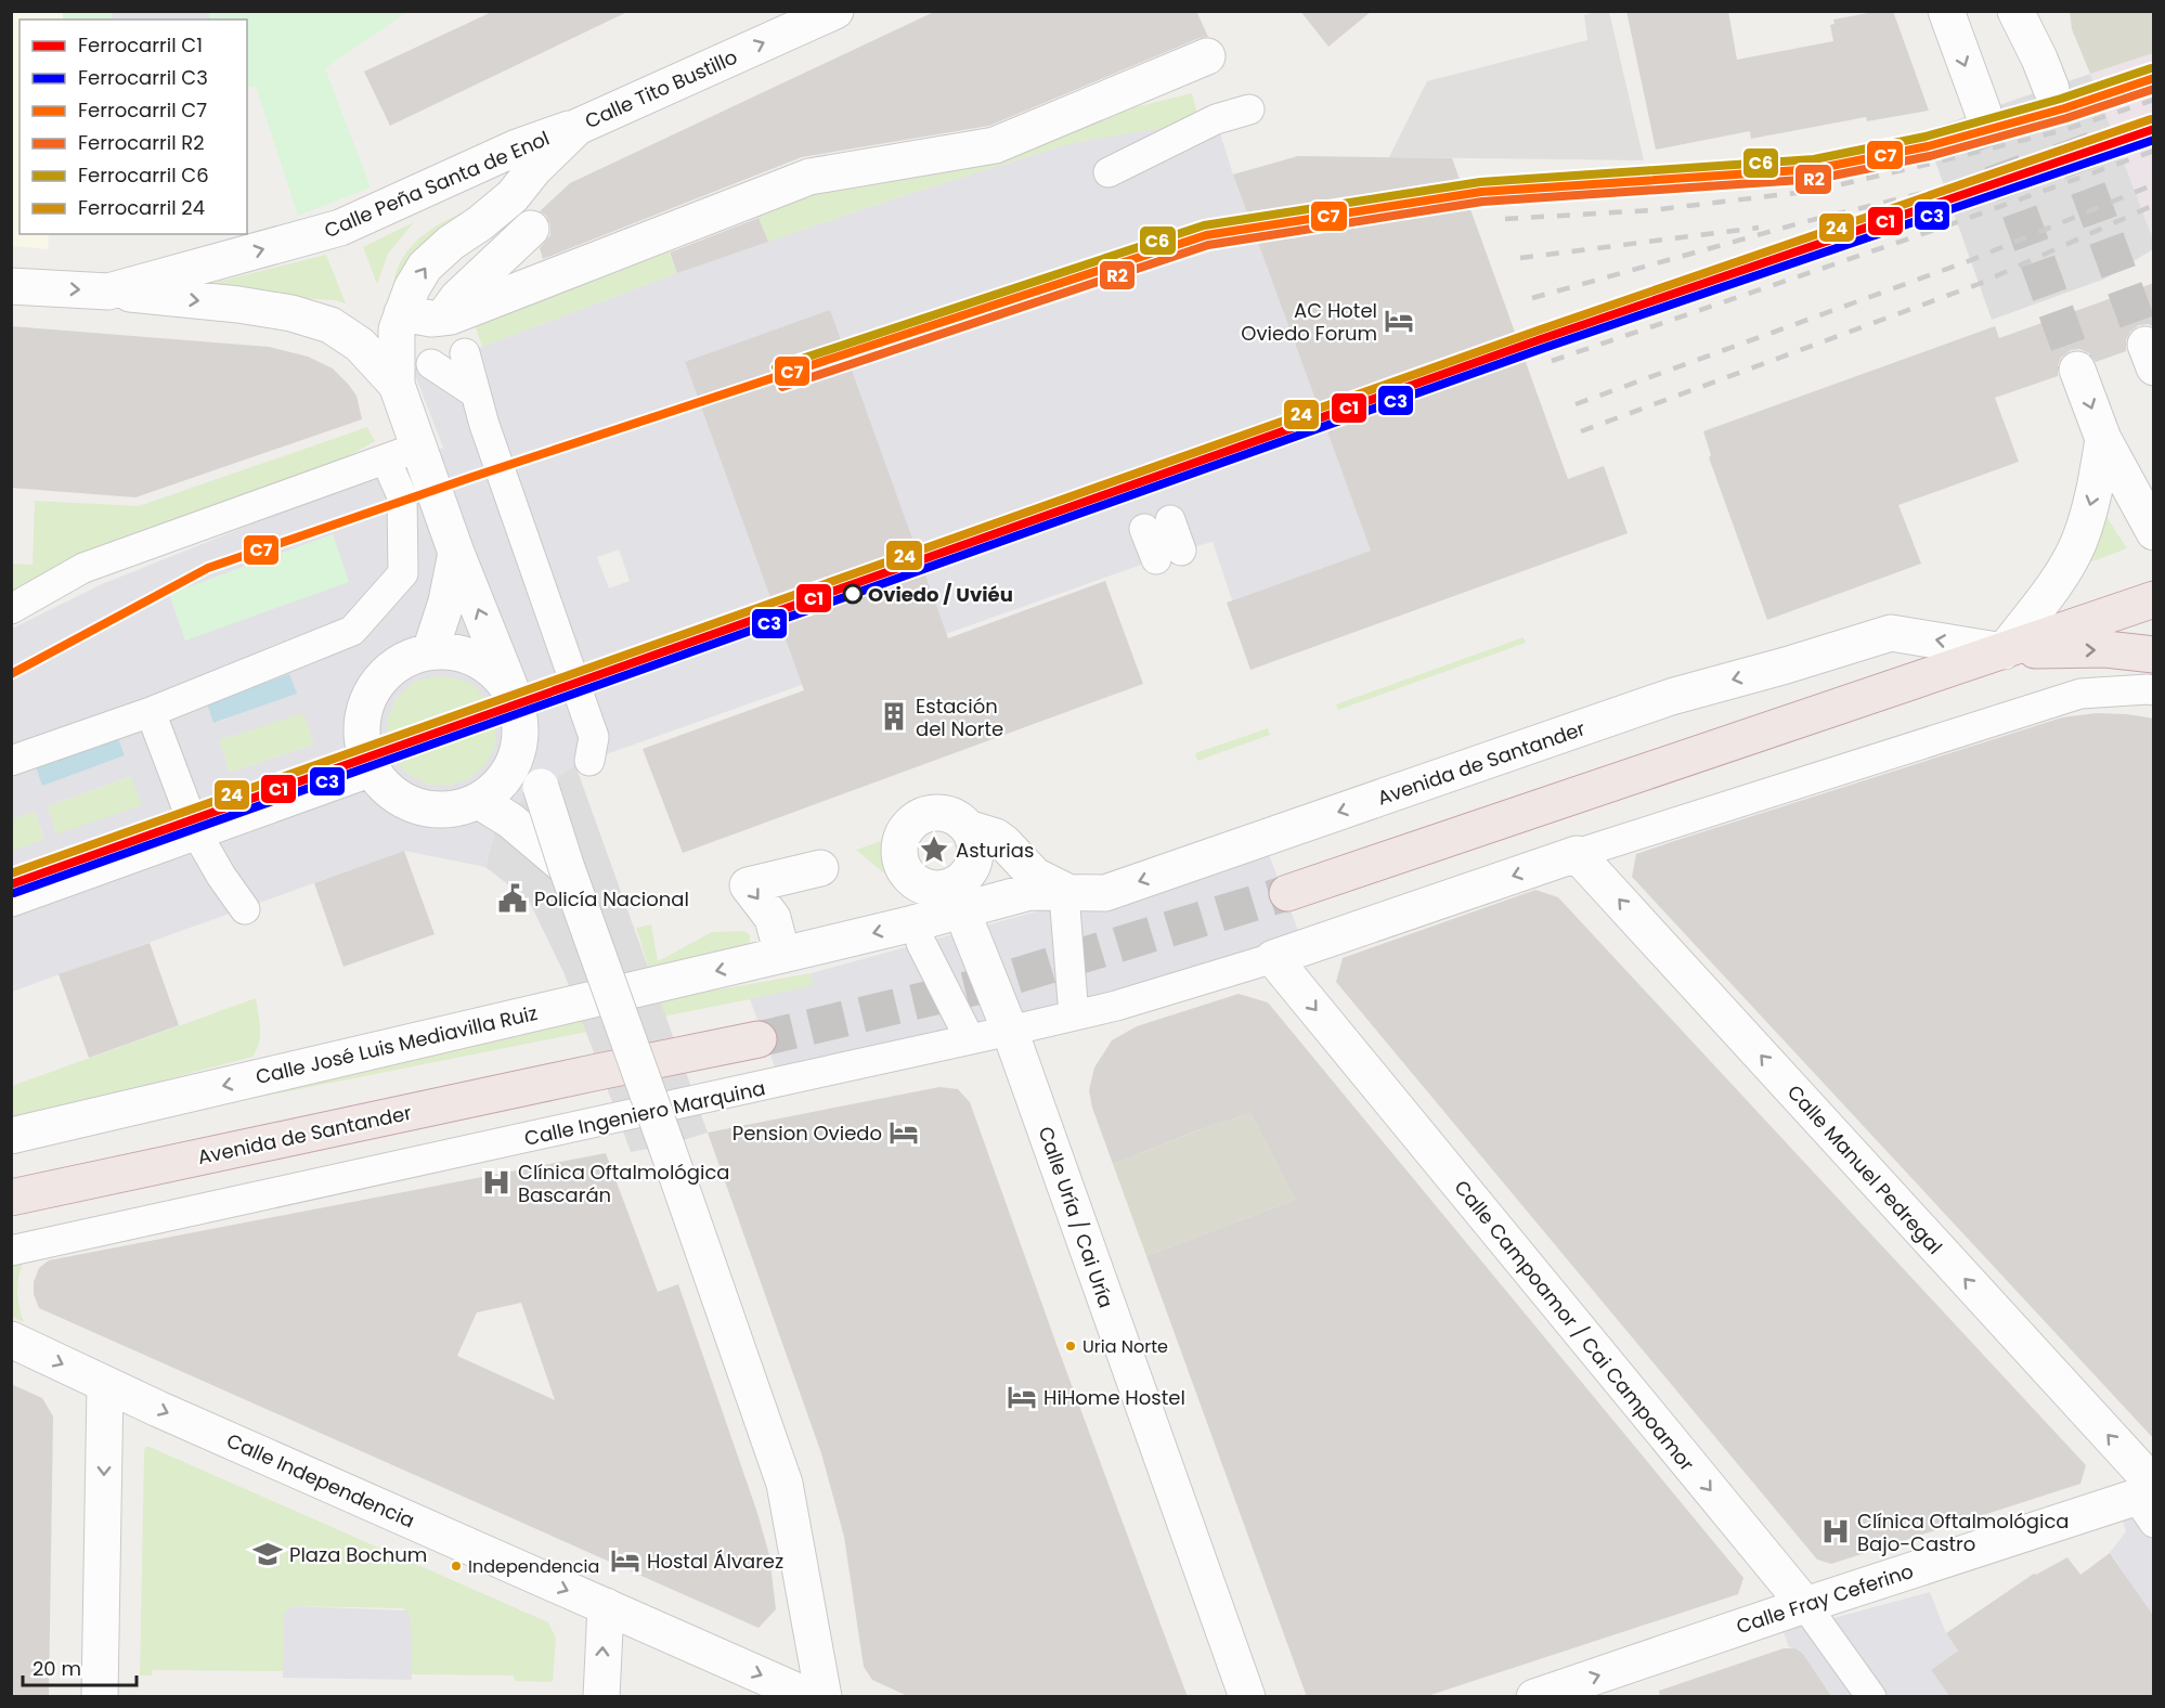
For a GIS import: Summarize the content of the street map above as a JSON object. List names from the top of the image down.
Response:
{
  "streets": {
    "highway": ["Avenida de Santander"],
    "street": [
      "Calle Tito Bustillo",
      "Calle Peña Santa de Enol",
      "Calle José Luis Mediavilla Ruiz",
      "Calle Ingeniero Marquina",
      "Calle Manuel Pedregal",
      "Calle Uría / Cai Uría",
      "Calle Campoamor / Cai Campoamor",
      "Calle Independencia",
      "Calle Fray Ceferino"
    ]
  },
  "crossings": [
    ["Calle Tito Bustillo", "Calle Peña Santa de Enol"],
    ["Avenida de Santander", "Calle José Luis Mediavilla Ruiz"],
    ["Avenida de Santander", "Calle Uría / Cai Uría"],
    ["Calle José Luis Mediavilla Ruiz", "Calle Uría / Cai Uría"],
    ["Calle Ingeniero Marquina", "Calle Uría / Cai Uría"],
    ["Calle Ingeniero Marquina", "Calle Campoamor / Cai Campoamor"],
    ["Calle Manuel Pedregal", "Calle Fray Ceferino"],
    ["Calle Campoamor / Cai Campoamor", "Calle Fray Ceferino"]
  ],
  "one_way": [
    "Calle Manuel Pedregal",
    "Calle Campoamor / Cai Campoamor",
    "Calle Independencia",
    "Calle Fray Ceferino"
  ],
  "places": {
    "hotel": [
      "AC Hotel Oviedo Forum",
      "Pension Oviedo",
      "HiHome Hostel",
      "Hostal Álvarez"
    ],
    "other": ["Oviedo / Uviéu", "Uria Norte", "Independencia"],
    "building": ["Estación del Norte"],
    "place": ["Asturias"],
    "public building": ["Policía Nacional"],
    "hospital": ["Clínica Oftalmológica Bascarán", "Clínica Oftalmológica Bajo-Castro"],
    "school or university": ["Plaza Bochum"]
  },
  "lines": [
    "rail line C6",
    "rail line C7",
    "rail line R2",
    "rail line 24",
    "rail line C1",
    "rail line C3"
  ],
  "legend": [
    "Ferrocarril C1",
    "Ferrocarril C3",
    "Ferrocarril C7",
    "Ferrocarril R2",
    "Ferrocarril C6",
    "Ferrocarril 24"
  ],
  "scale_bar": "20 m"
}
